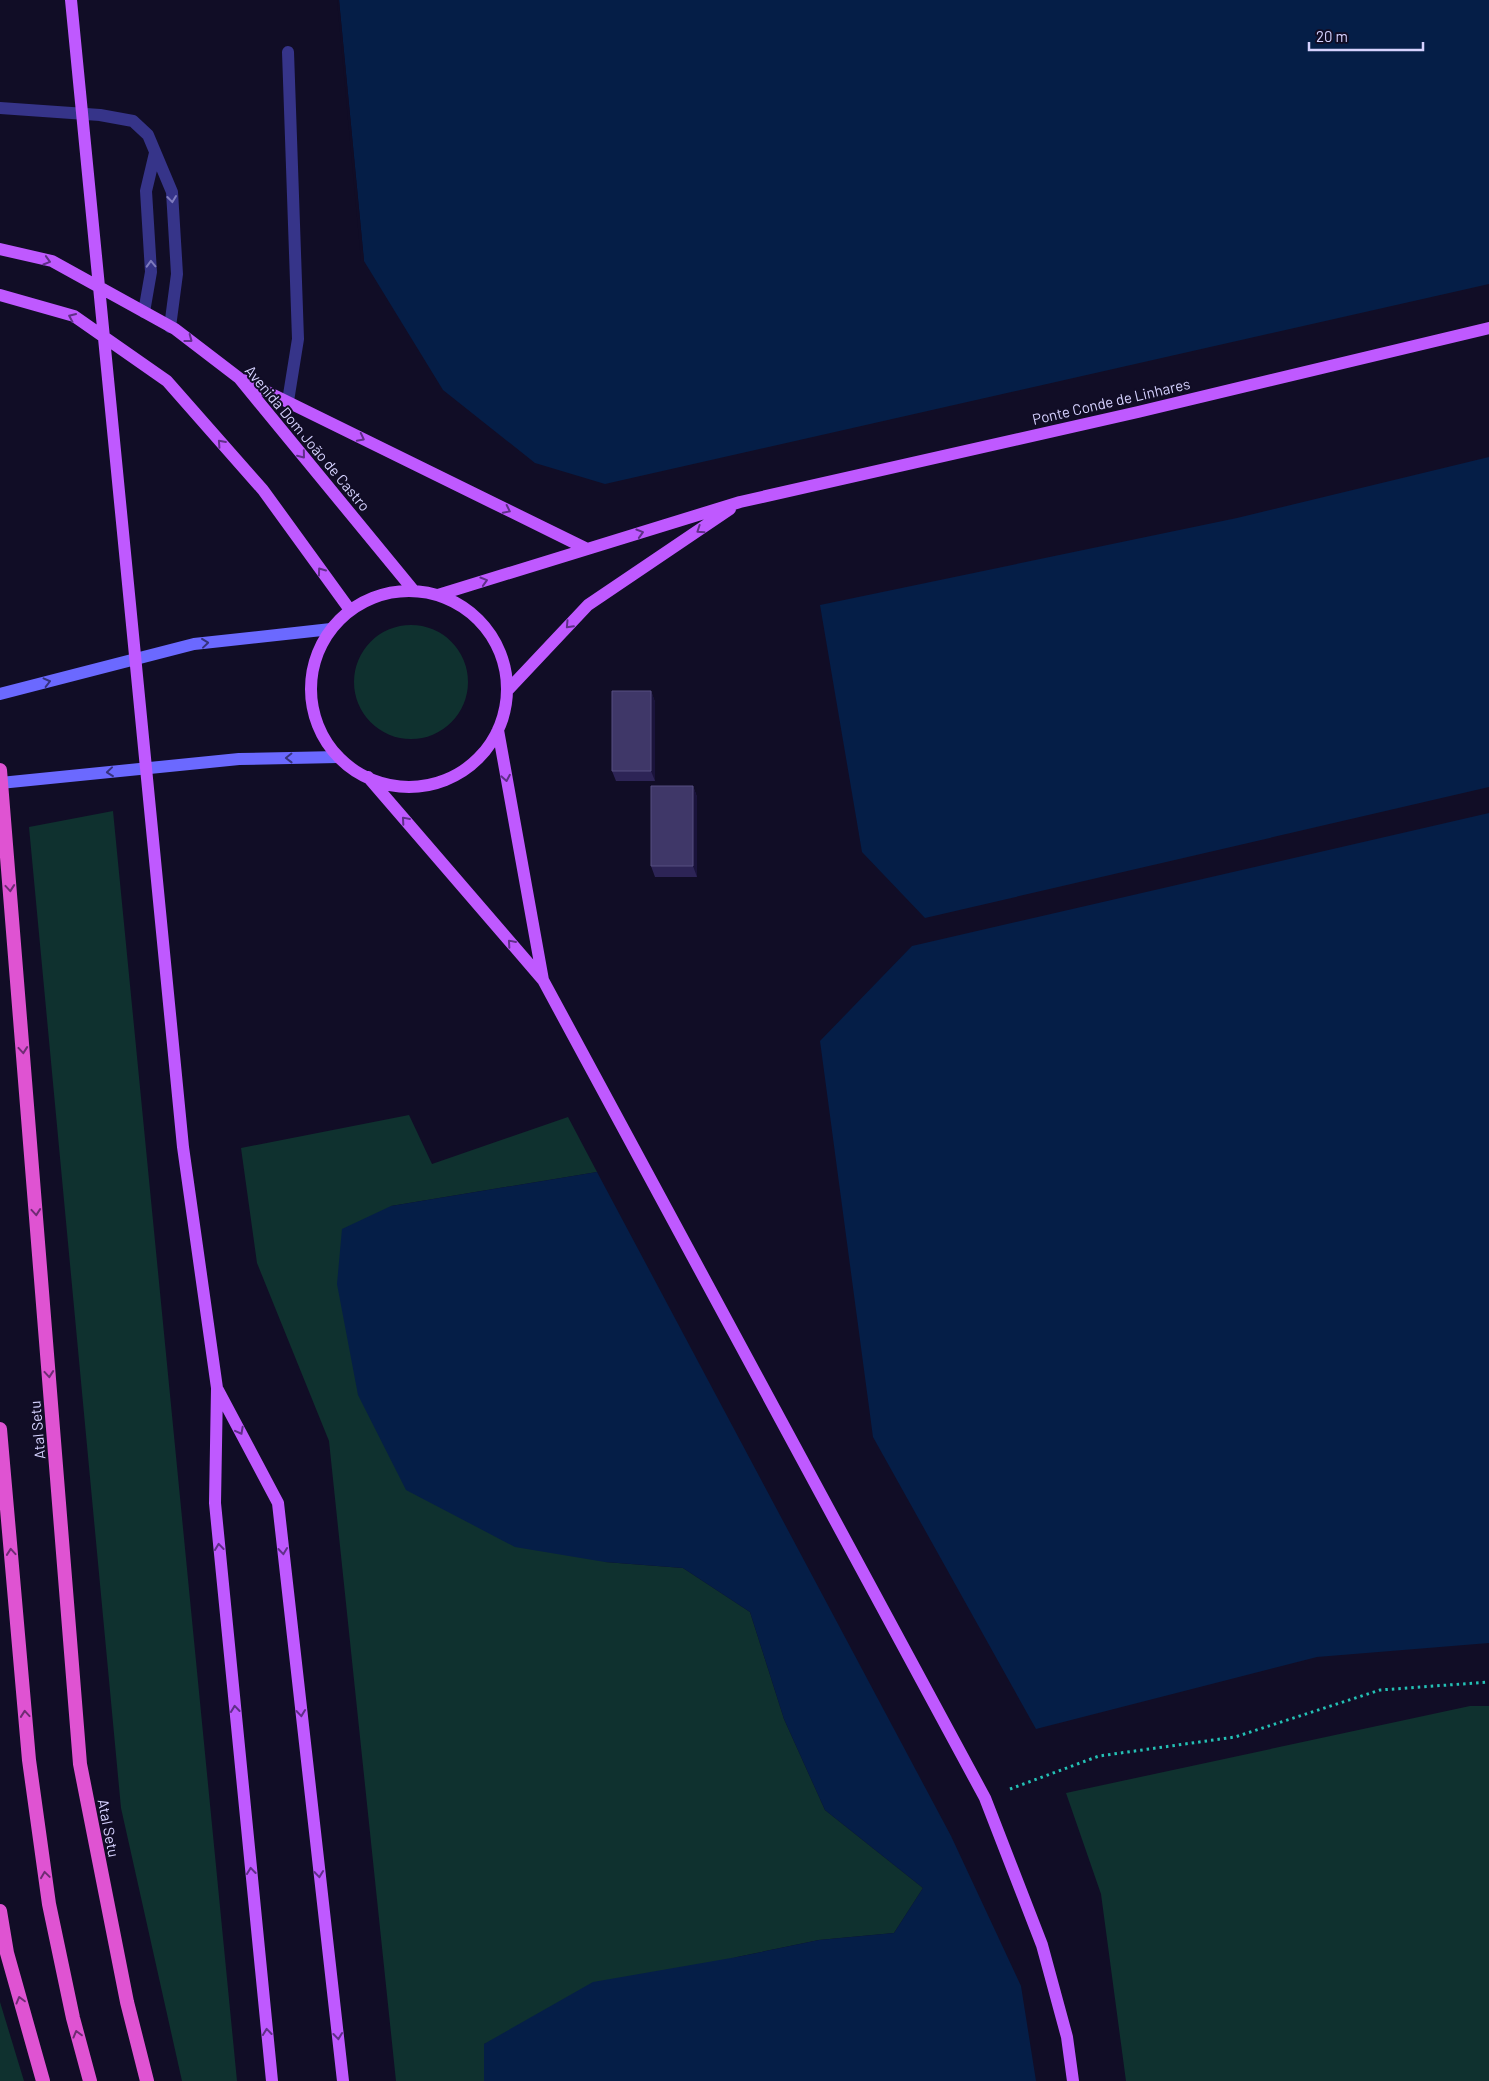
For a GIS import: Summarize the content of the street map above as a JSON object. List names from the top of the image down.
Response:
{
  "streets": {
    "highway": ["Atal Setu"],
    "main road": ["Ponte Conde de Linhares", "Avenida Dom João de Castro"]
  },
  "scale_bar": "20 m"
}
